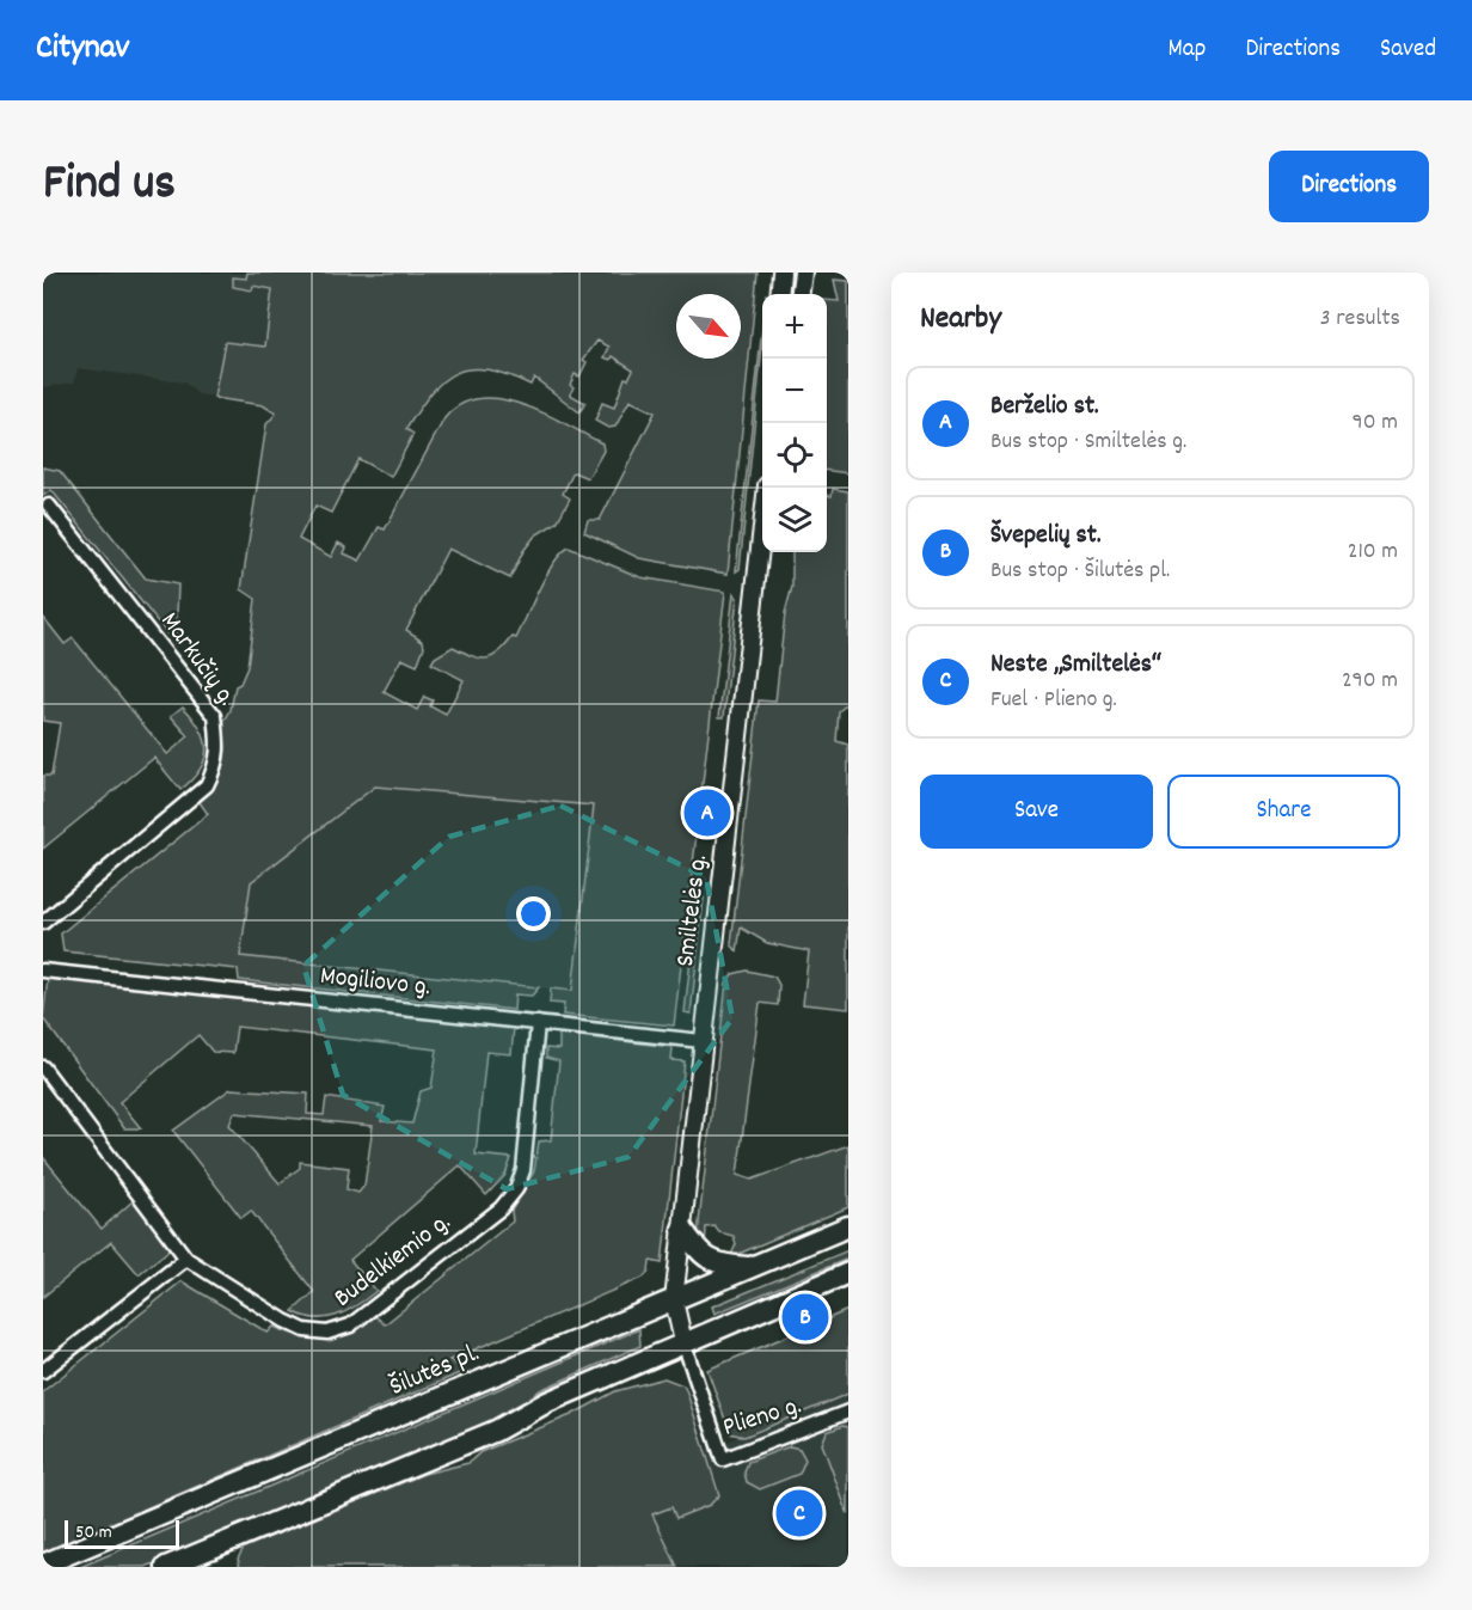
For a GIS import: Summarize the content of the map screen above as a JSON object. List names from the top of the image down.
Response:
{
  "streets": {
    "main road": ["Šilutės pl."],
    "street": [
      "Markučių g.",
      "Smiltelės g.",
      "Mogiliovo g.",
      "Budelkiemio g.",
      "Plieno g."
    ]
  },
  "crossings": [
    ["Smiltelės g.", "Mogiliovo g."],
    ["Smiltelės g.", "Šilutės pl."],
    ["Smiltelės g.", "Plieno g."],
    ["Mogiliovo g.", "Budelkiemio g."]
  ],
  "scale_bar": "50 m",
  "north": "bottom right",
  "page": {
    "header": "Citynav",
    "nav": ["Map", "Directions", "Saved"],
    "title": "Find us",
    "buttons": [
      "Directions",
      ["Save", "Share"]
    ],
    "heading": ["Nearby", "3 results"],
    "map_buttons": ["+", "−"],
    "list": [
      {
        "mark": "A",
        "name": "Berželio st.",
        "note": "Bus stop · Smiltelės g.",
        "value": "90 m"
      },
      {
        "mark": "B",
        "name": "Švepelių st.",
        "note": "Bus stop · Šilutės pl.",
        "value": "210 m"
      },
      {
        "mark": "C",
        "name": "Neste „Smiltelės“",
        "note": "Fuel · Plieno g.",
        "value": "290 m"
      }
    ],
    "pins": ["A", "B", "C"],
    "scale": "50 m"
  }
}
